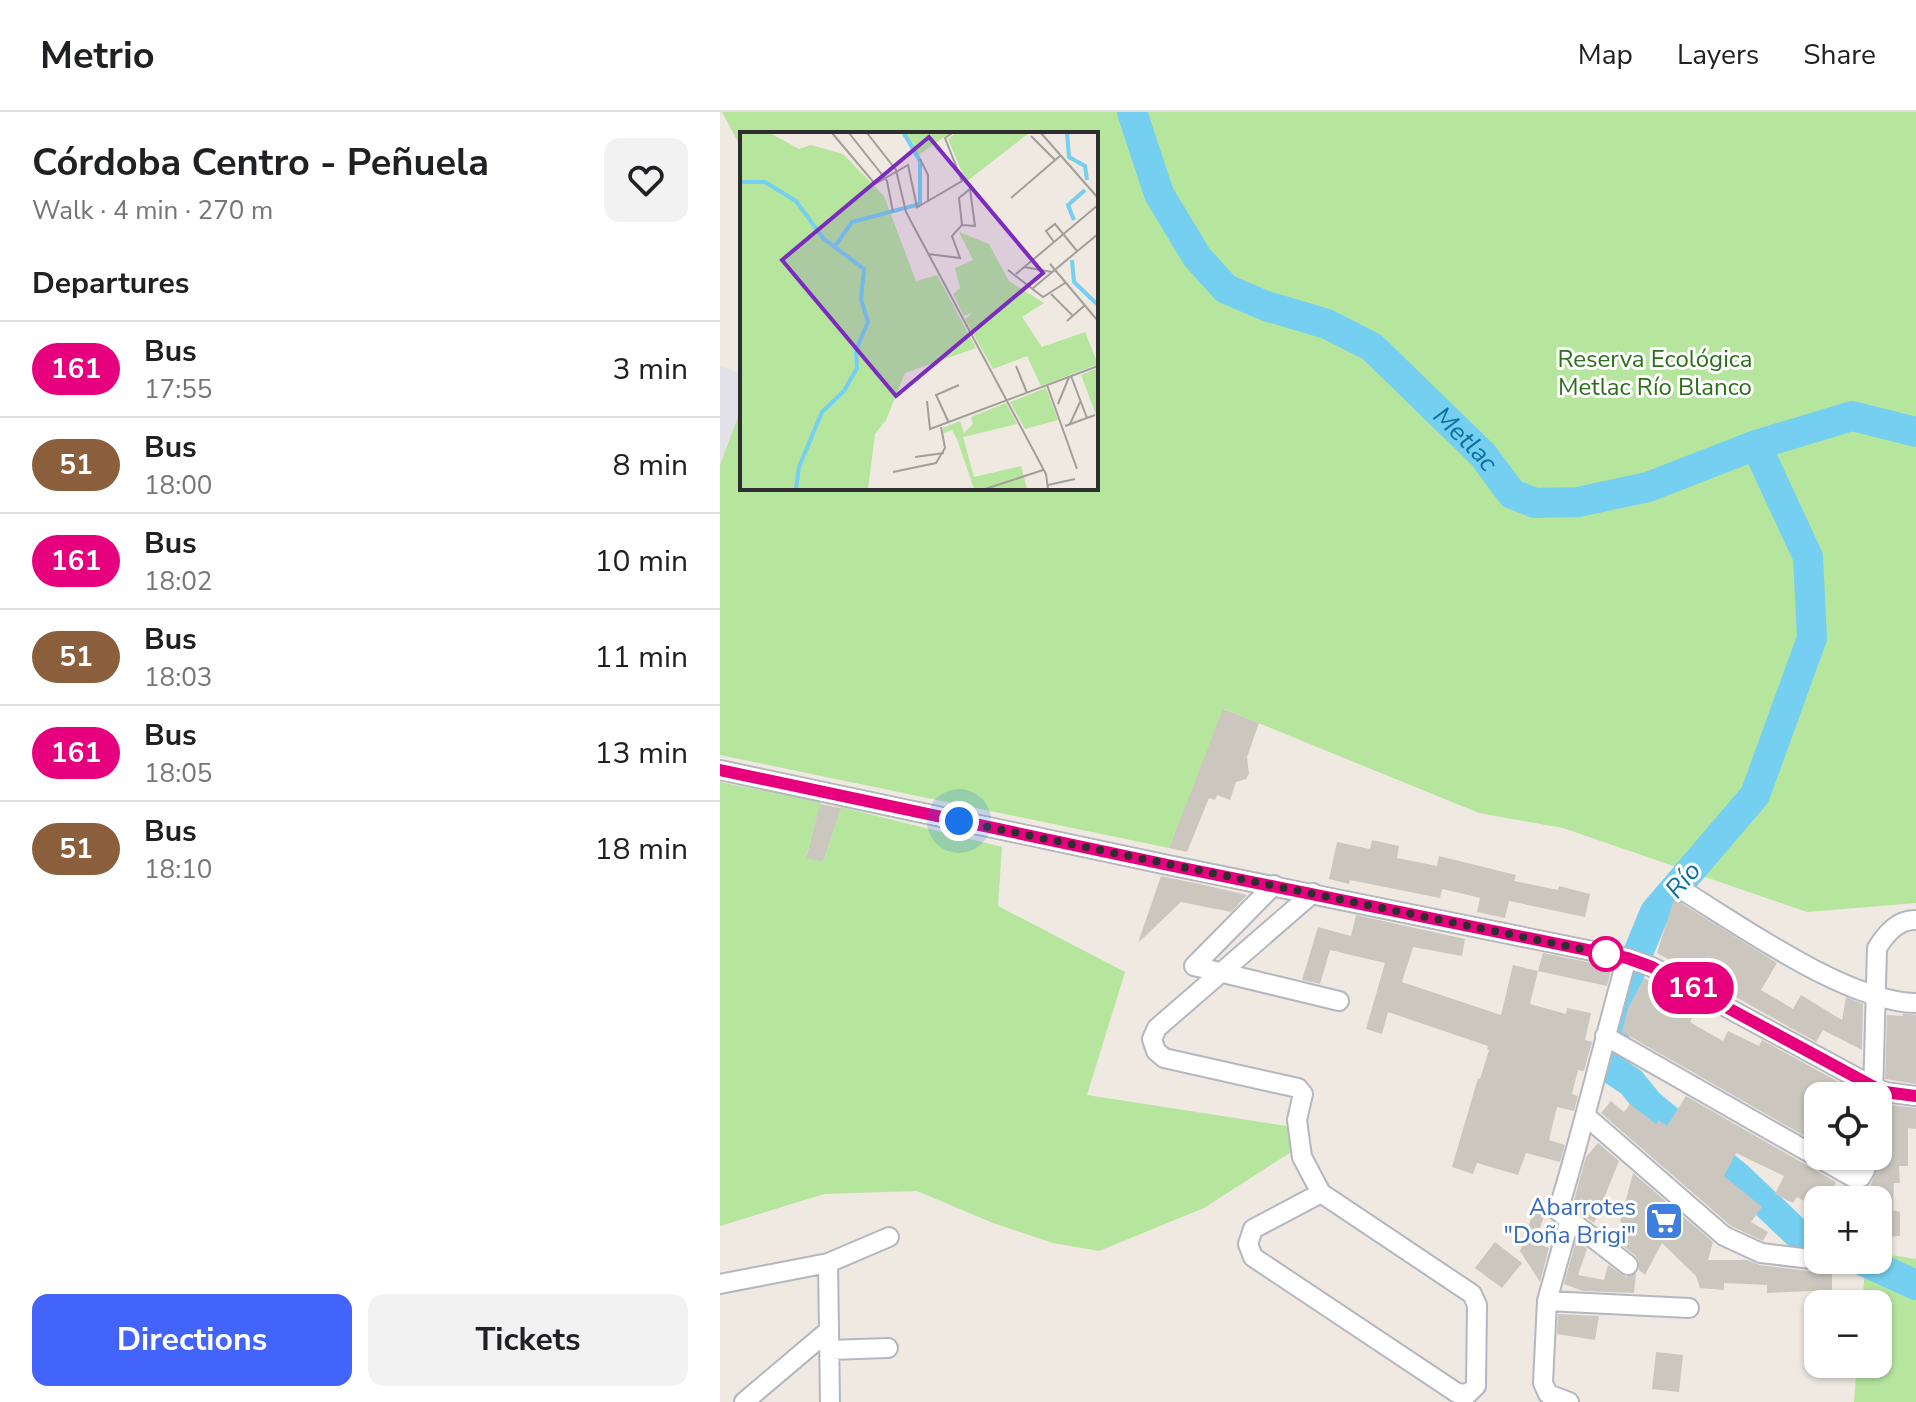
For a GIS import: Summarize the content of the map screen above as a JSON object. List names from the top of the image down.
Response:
{
  "water": ["Metlac", "Río"],
  "parks": ["Reserva Ecológica Metlac Río Blanco"],
  "places": {
    "supermarket": ["Abarrotes \"Doña Brigi\""]
  },
  "lines": ["bus line 161"],
  "page": {
    "header": "Metrio",
    "nav": ["Map", "Layers", "Share"],
    "heading": [
      ["Córdoba Centro - Peñuela", "Walk · 4 min · 270 m"],
      "Departures"
    ],
    "on_map": "161",
    "list": [
      {
        "mark": "161",
        "name": "Bus",
        "note": "17:55",
        "value": "3 min"
      },
      {
        "mark": "51",
        "name": "Bus",
        "note": "18:00",
        "value": "8 min"
      },
      {
        "mark": "161",
        "name": "Bus",
        "note": "18:02",
        "value": "10 min"
      },
      {
        "mark": "51",
        "name": "Bus",
        "note": "18:03",
        "value": "11 min"
      },
      {
        "mark": "161",
        "name": "Bus",
        "note": "18:05",
        "value": "13 min"
      },
      {
        "mark": "51",
        "name": "Bus",
        "note": "18:10",
        "value": "18 min"
      }
    ],
    "map_buttons": ["+", "−"],
    "buttons": ["Directions", "Tickets"]
  }
}
